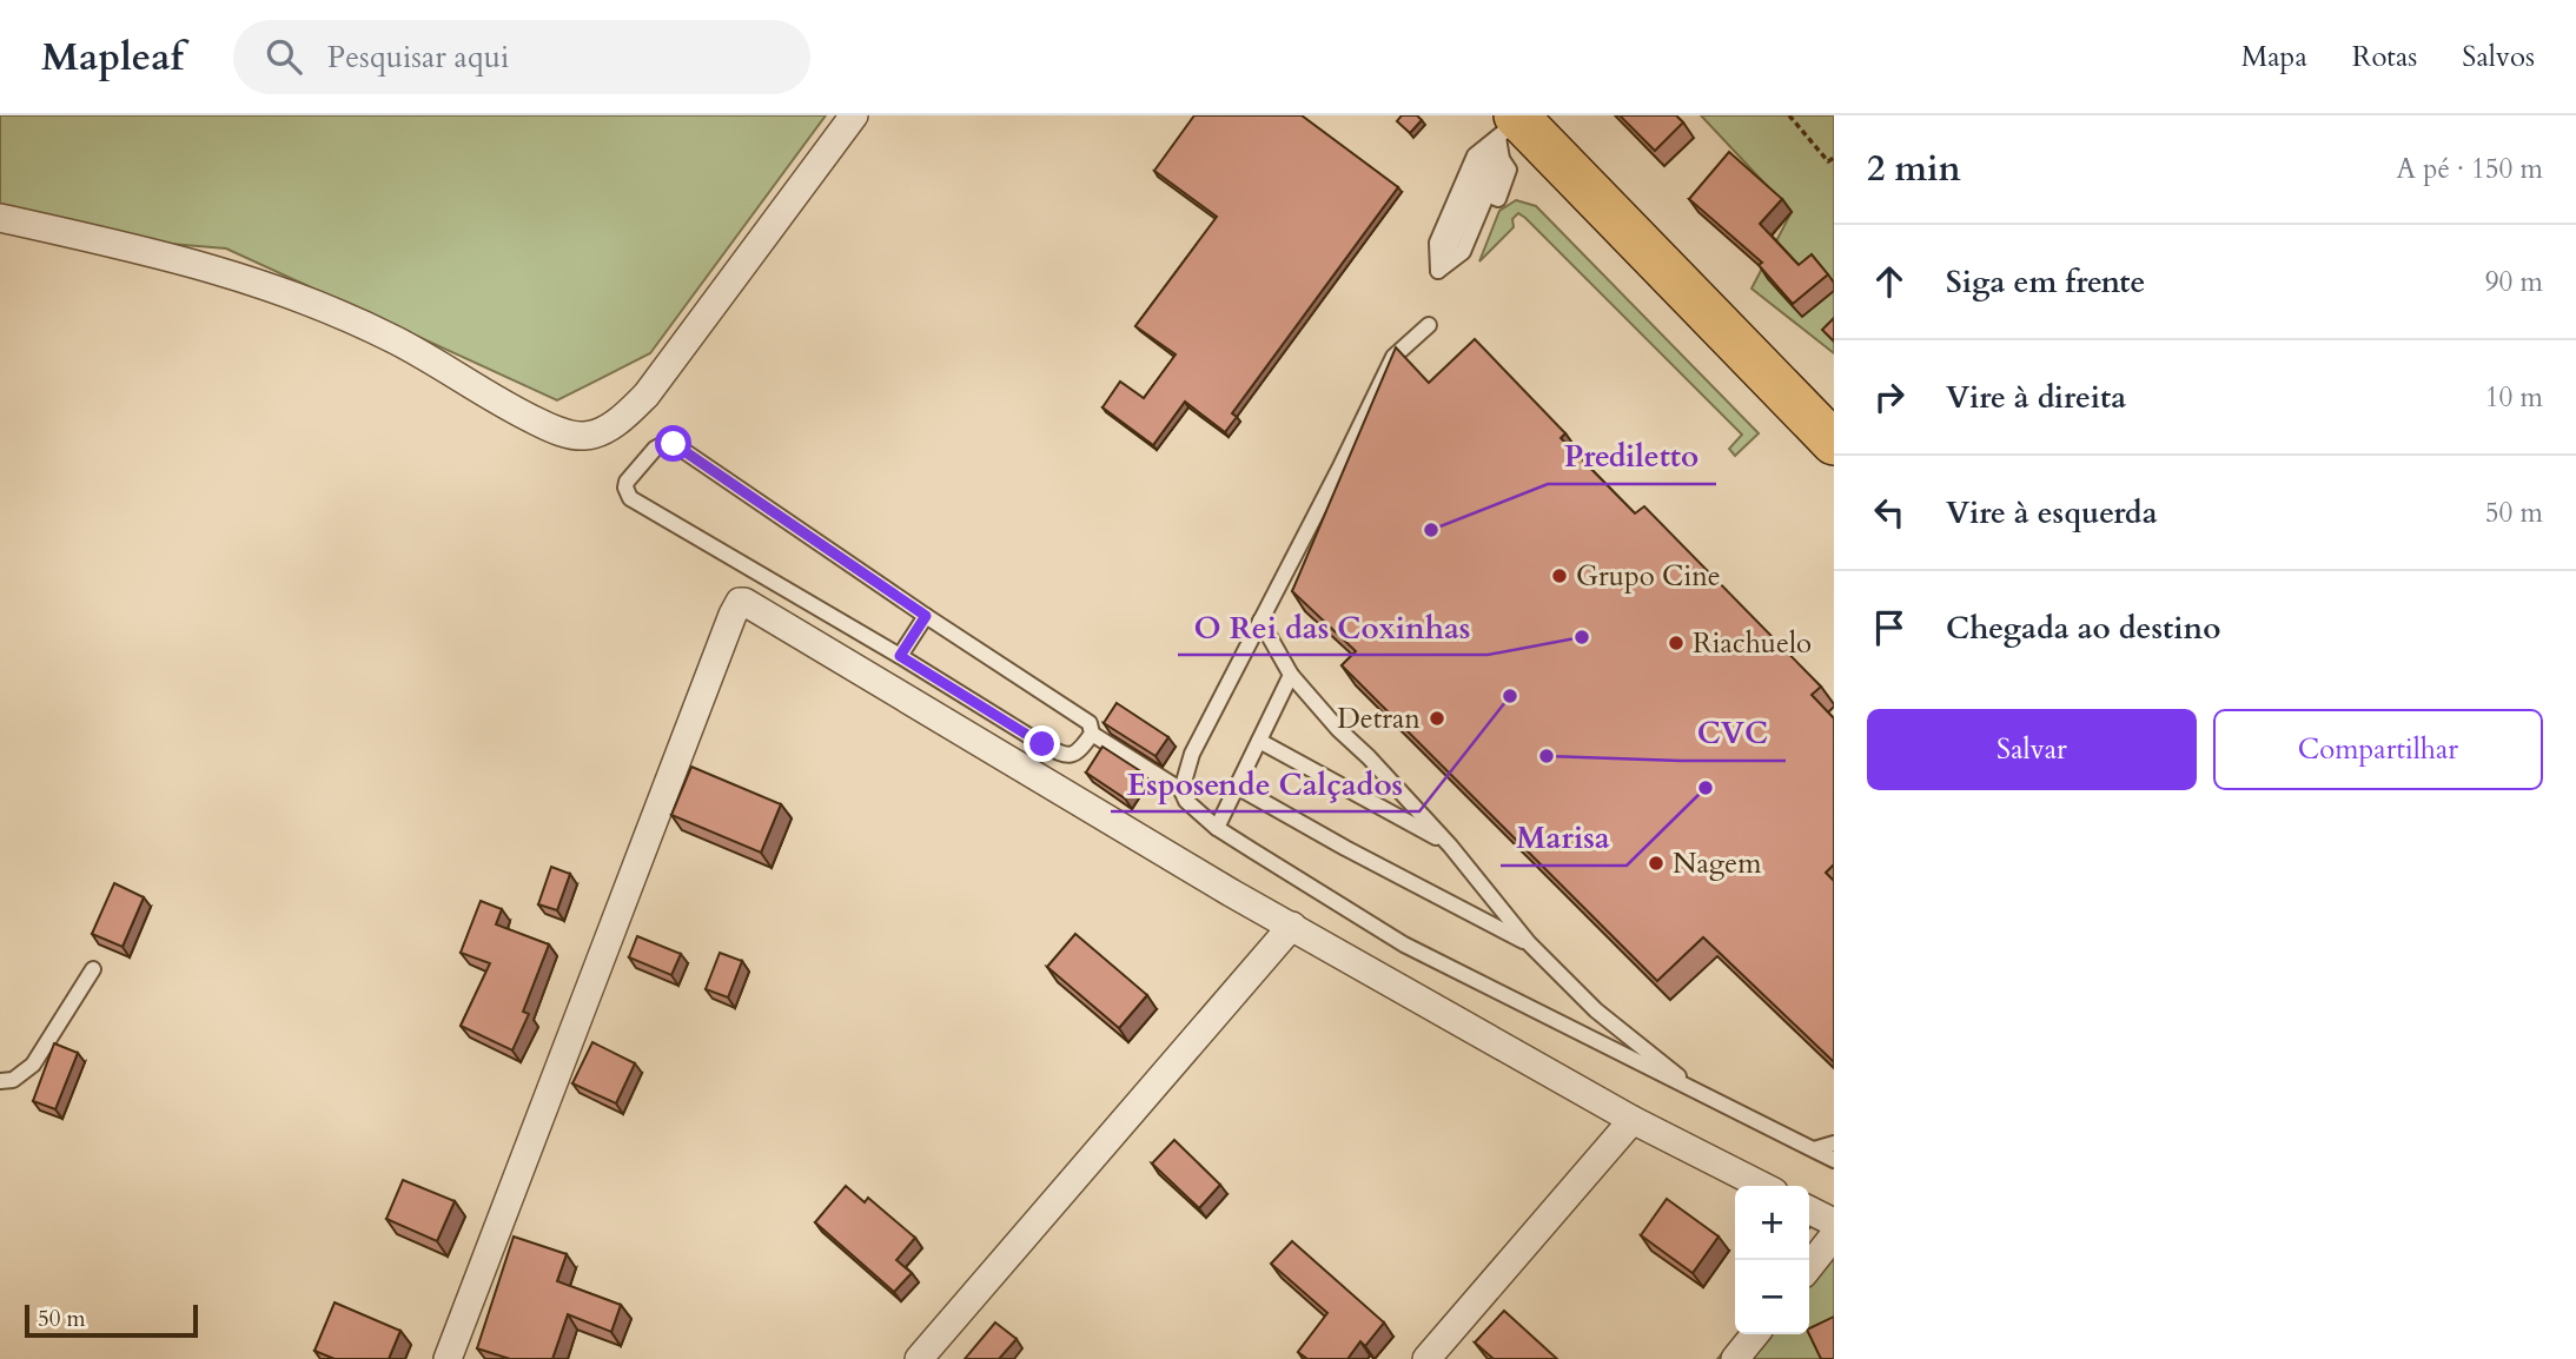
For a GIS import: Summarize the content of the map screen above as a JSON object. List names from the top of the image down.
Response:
{
  "places": [
    "Prediletto",
    "Grupo Cine",
    "O Rei das Coxinhas",
    "Riachuelo",
    "Esposende Calçados",
    "Detran",
    "CVC",
    "Marisa",
    "Nagem"
  ],
  "scale_bar": "50 m",
  "page": {
    "header": "Mapleaf",
    "search": "Pesquisar aqui",
    "nav": ["Mapa", "Rotas", "Salvos"],
    "heading": ["2 min", "A pé · 150 m"],
    "list": [
      ["Siga em frente", "90 m"],
      ["Vire à direita", "10 m"],
      ["Vire à esquerda", "50 m"],
      "Chegada ao destino"
    ],
    "buttons": ["Salvar", "Compartilhar"],
    "map_buttons": ["+", "−"],
    "scale": "50 m"
  }
}
